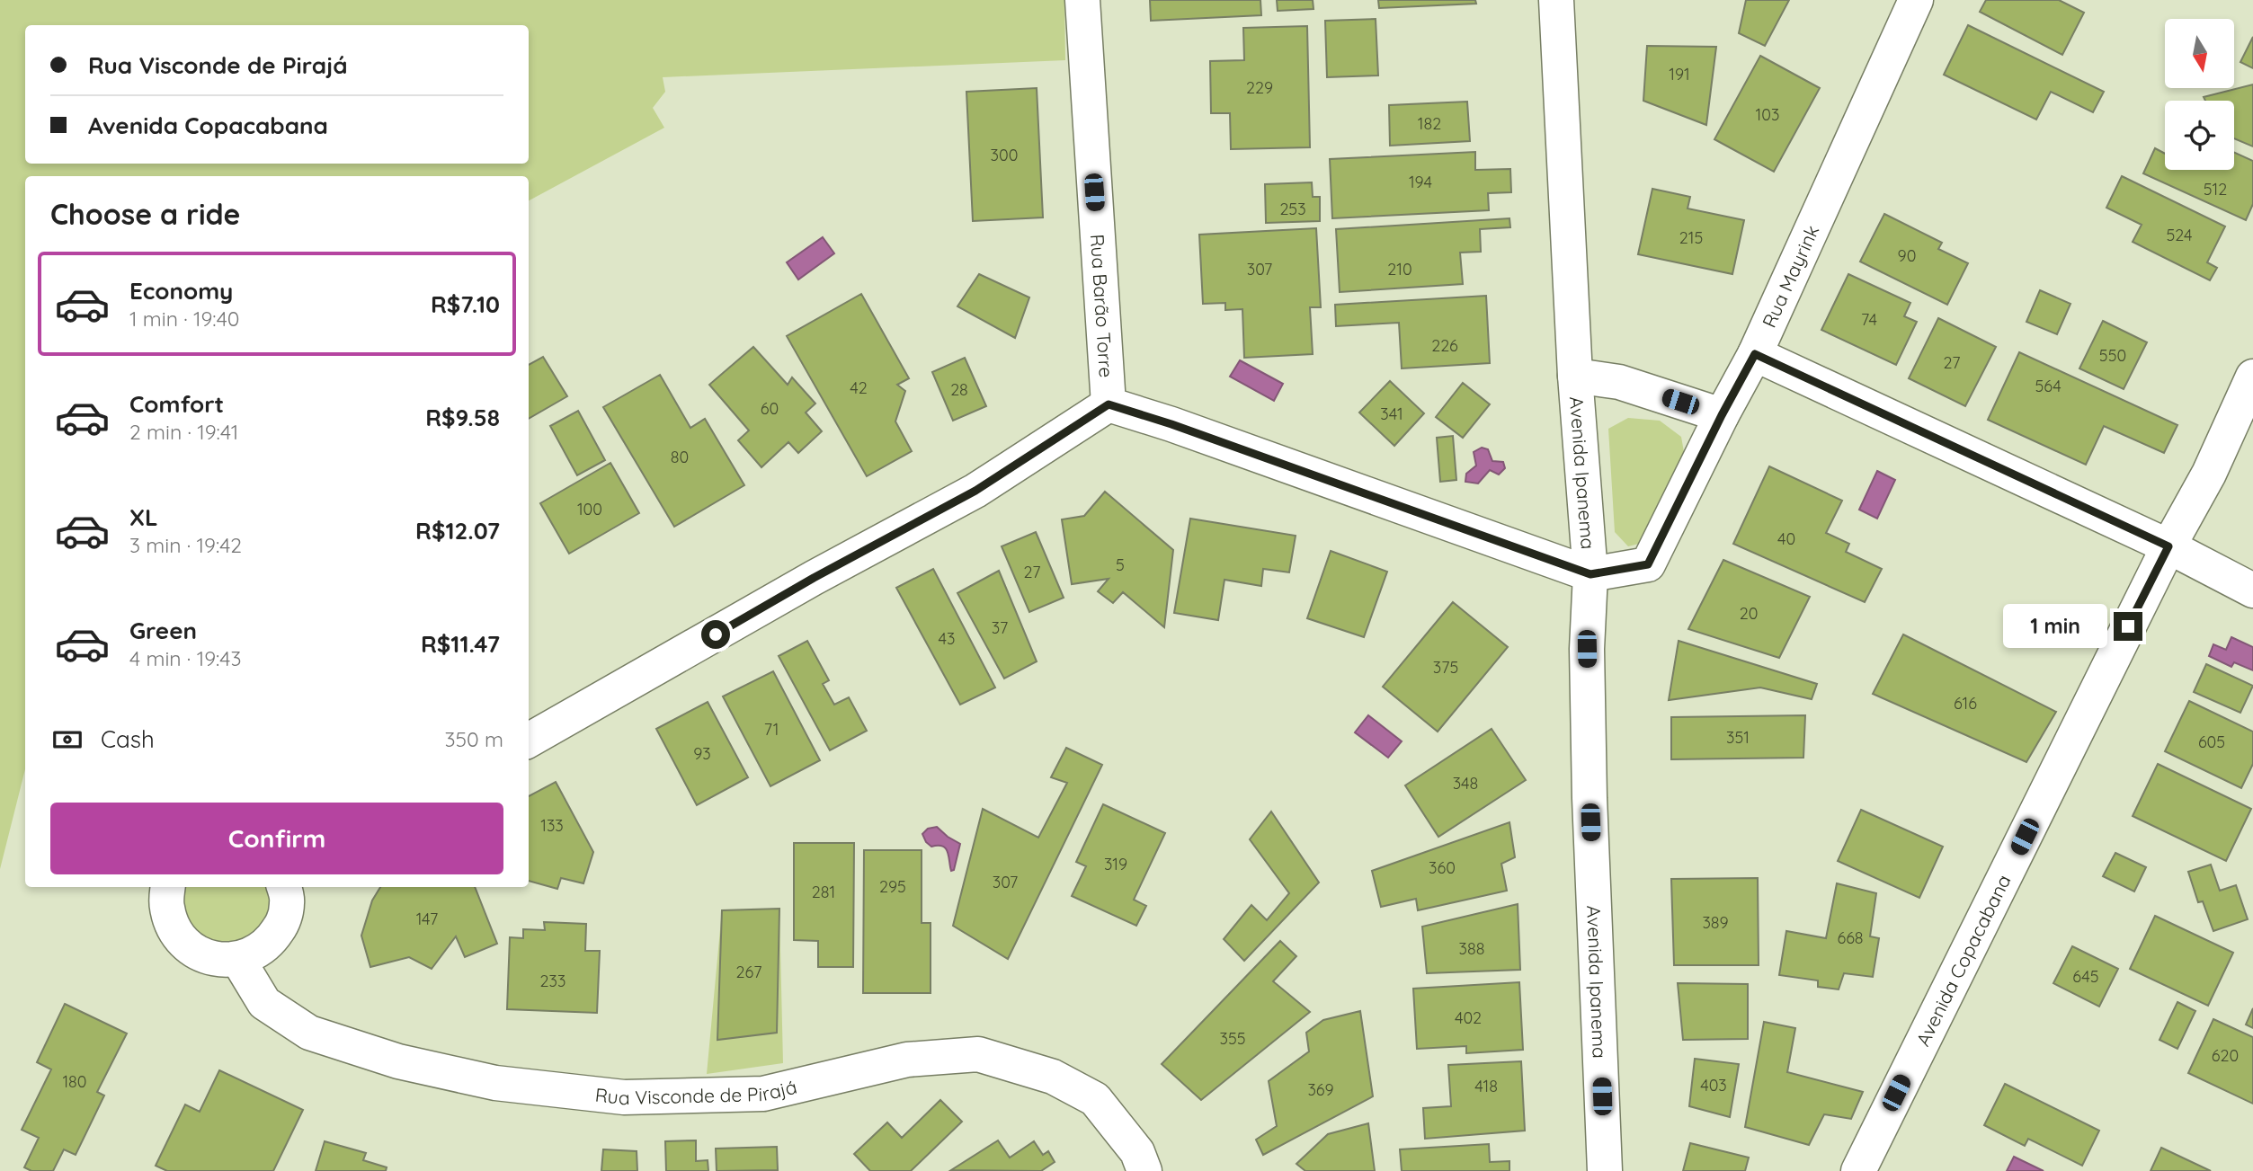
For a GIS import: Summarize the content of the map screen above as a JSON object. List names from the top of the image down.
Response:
{
  "streets": {
    "street": [
      "Rua Mayrink",
      "Rua Barão Torre",
      "Avenida Ipanema",
      "Avenida Copacabana",
      "Rua Visconde de Pirajá"
    ]
  },
  "crossings": [
    ["Rua Mayrink", "Rua Barão Torre"],
    ["Rua Mayrink", "Avenida Ipanema"],
    ["Rua Barão Torre", "Avenida Ipanema"]
  ],
  "house_numbers": [
    "191",
    "229",
    "103",
    "182",
    "300",
    "194",
    "512",
    "253",
    "524",
    "215",
    "90",
    "307",
    "210",
    "74",
    "226",
    "550",
    "27",
    "564",
    "42",
    "28",
    "60",
    "341",
    "80",
    "100",
    "40",
    "5",
    "27",
    "20",
    "37",
    "43",
    "375",
    "616",
    "71",
    "351",
    "605",
    "93",
    "348",
    "133",
    "319",
    "360",
    "307",
    "295",
    "281",
    "147",
    "389",
    "668",
    "388",
    "267",
    "645",
    "233",
    "402",
    "355",
    "620",
    "180",
    "403",
    "418",
    "369"
  ],
  "north": "bottom",
  "page": {
    "banner": ["Rua Visconde de Pirajá", "Avenida Copacabana"],
    "heading": "Choose a ride",
    "list": [
      {
        "name": "Economy",
        "note": "1 min · 19:40",
        "value": "R$7.10"
      },
      {
        "name": "Comfort",
        "note": "2 min · 19:41",
        "value": "R$9.58"
      },
      {
        "name": "XL",
        "note": "3 min · 19:42",
        "value": "R$12.07"
      },
      {
        "name": "Green",
        "note": "4 min · 19:43",
        "value": "R$11.47"
      }
    ],
    "bubble": "1 min",
    "pay": ["Cash", "350 m"],
    "buttons": "Confirm"
  }
}
